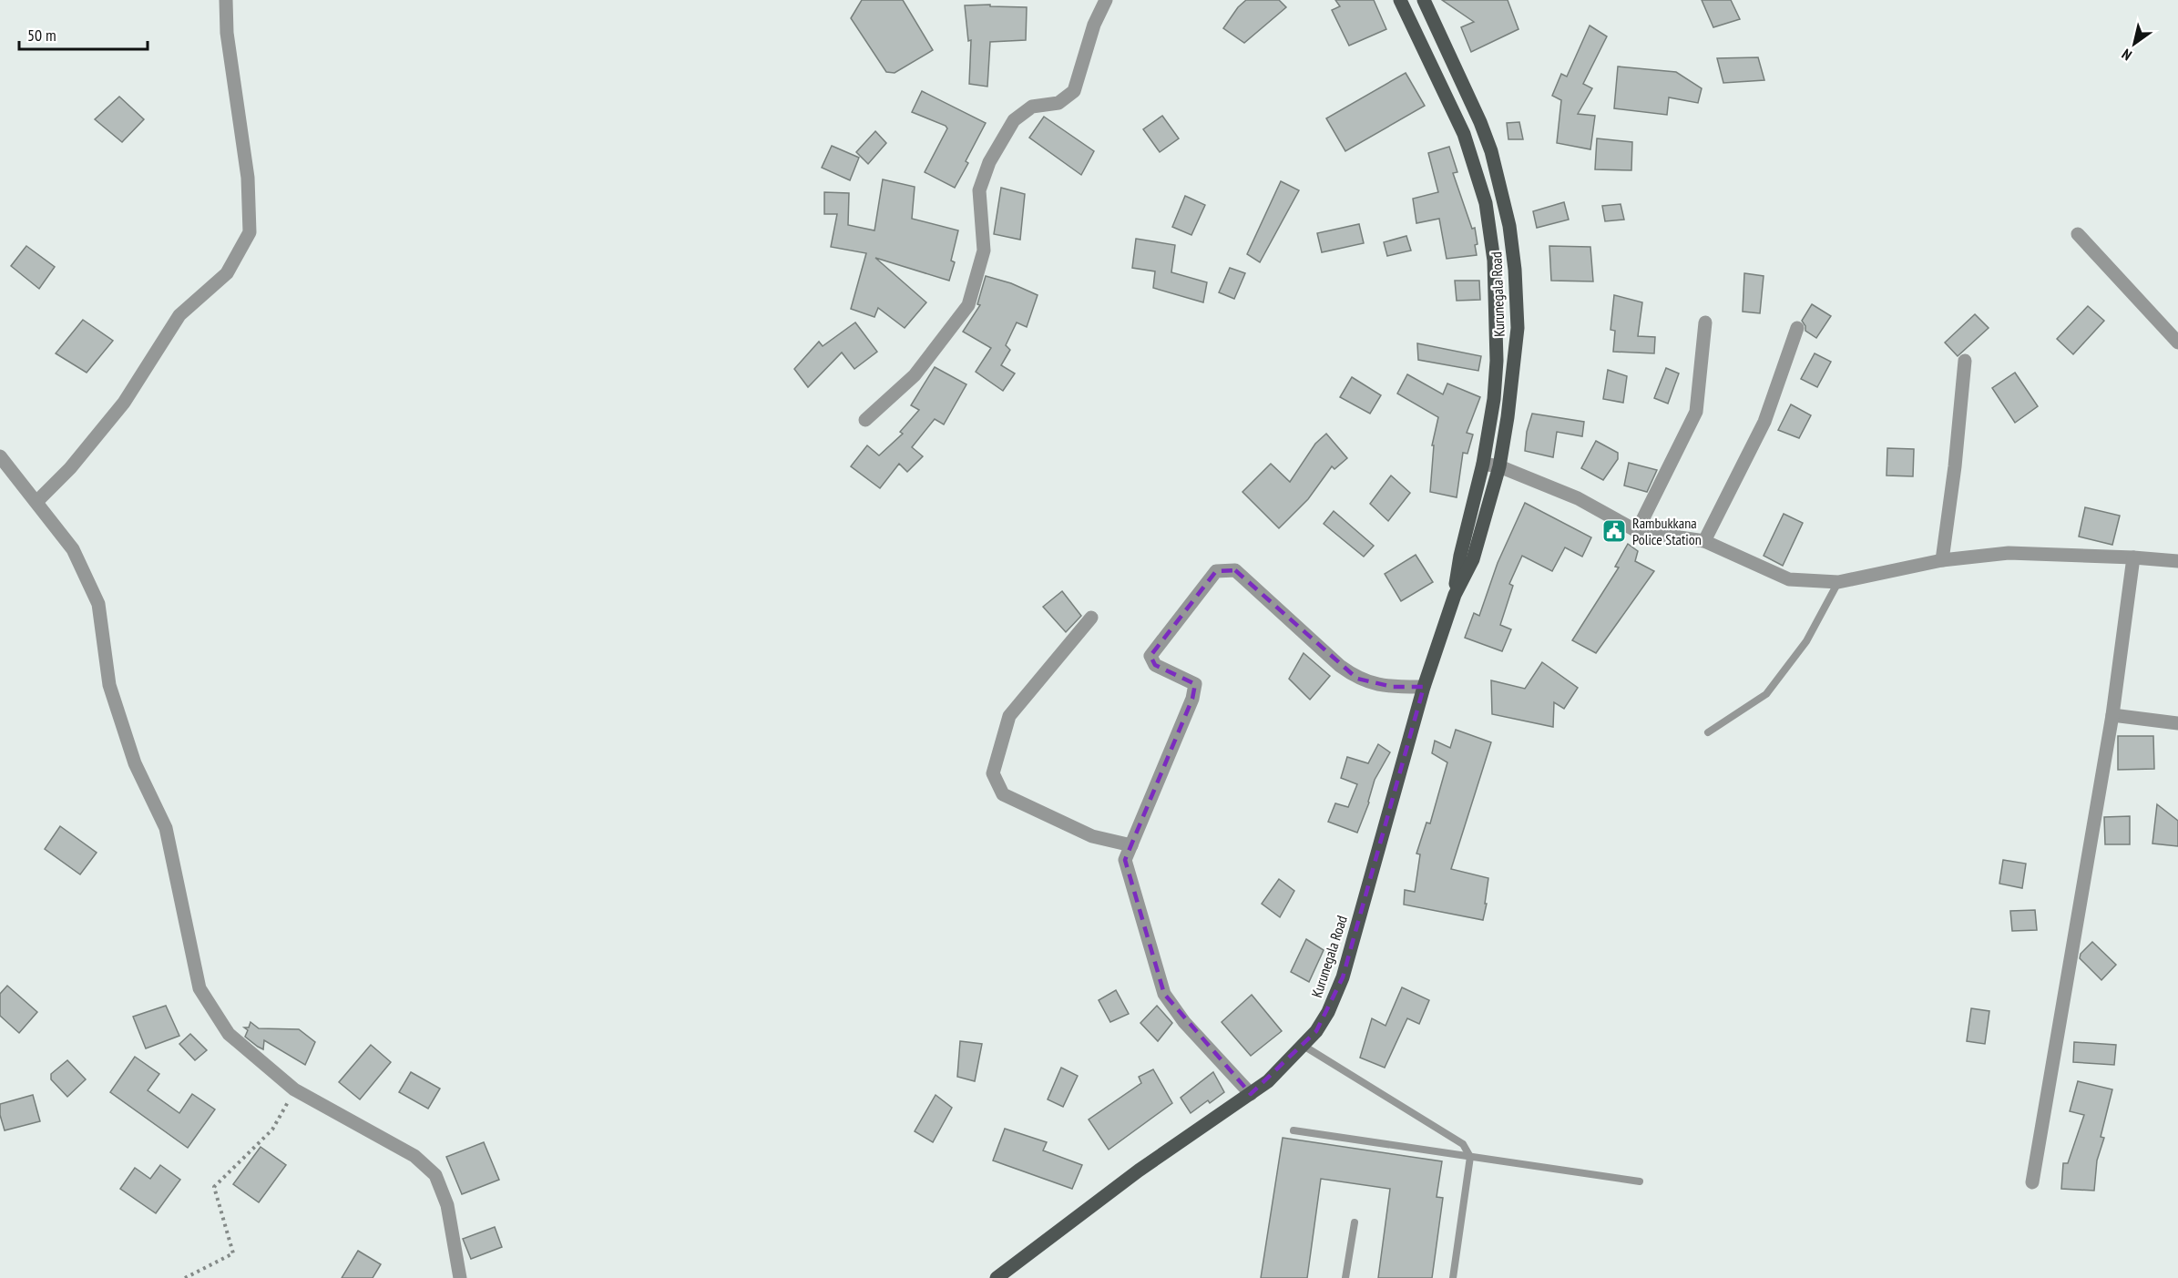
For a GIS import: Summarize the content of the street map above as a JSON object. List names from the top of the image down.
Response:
{
  "streets": {
    "main road": ["Kurunegala Road"]
  },
  "places": {
    "public building": ["Rambukkana Police Station"]
  },
  "scale_bar": "50 m",
  "north": "bottom left"
}
